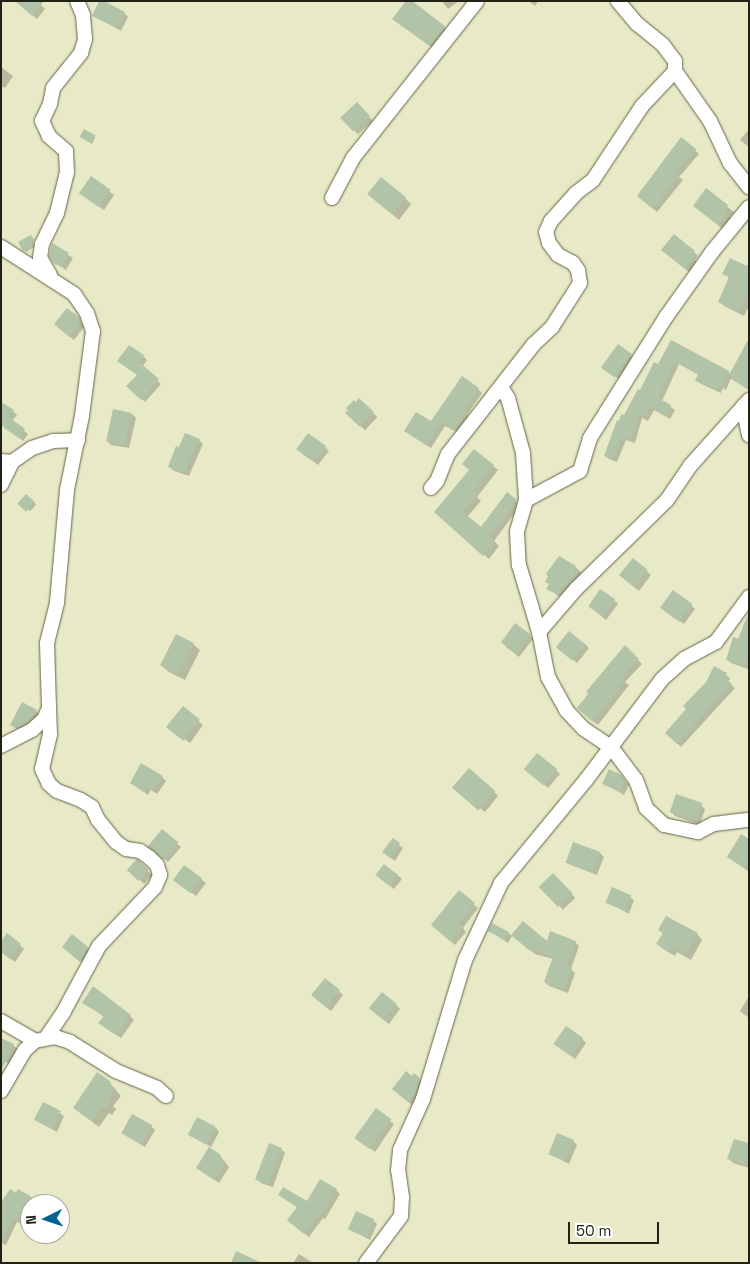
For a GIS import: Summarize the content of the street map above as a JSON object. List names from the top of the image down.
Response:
{
  "scale_bar": "50 m",
  "north": "left"
}
